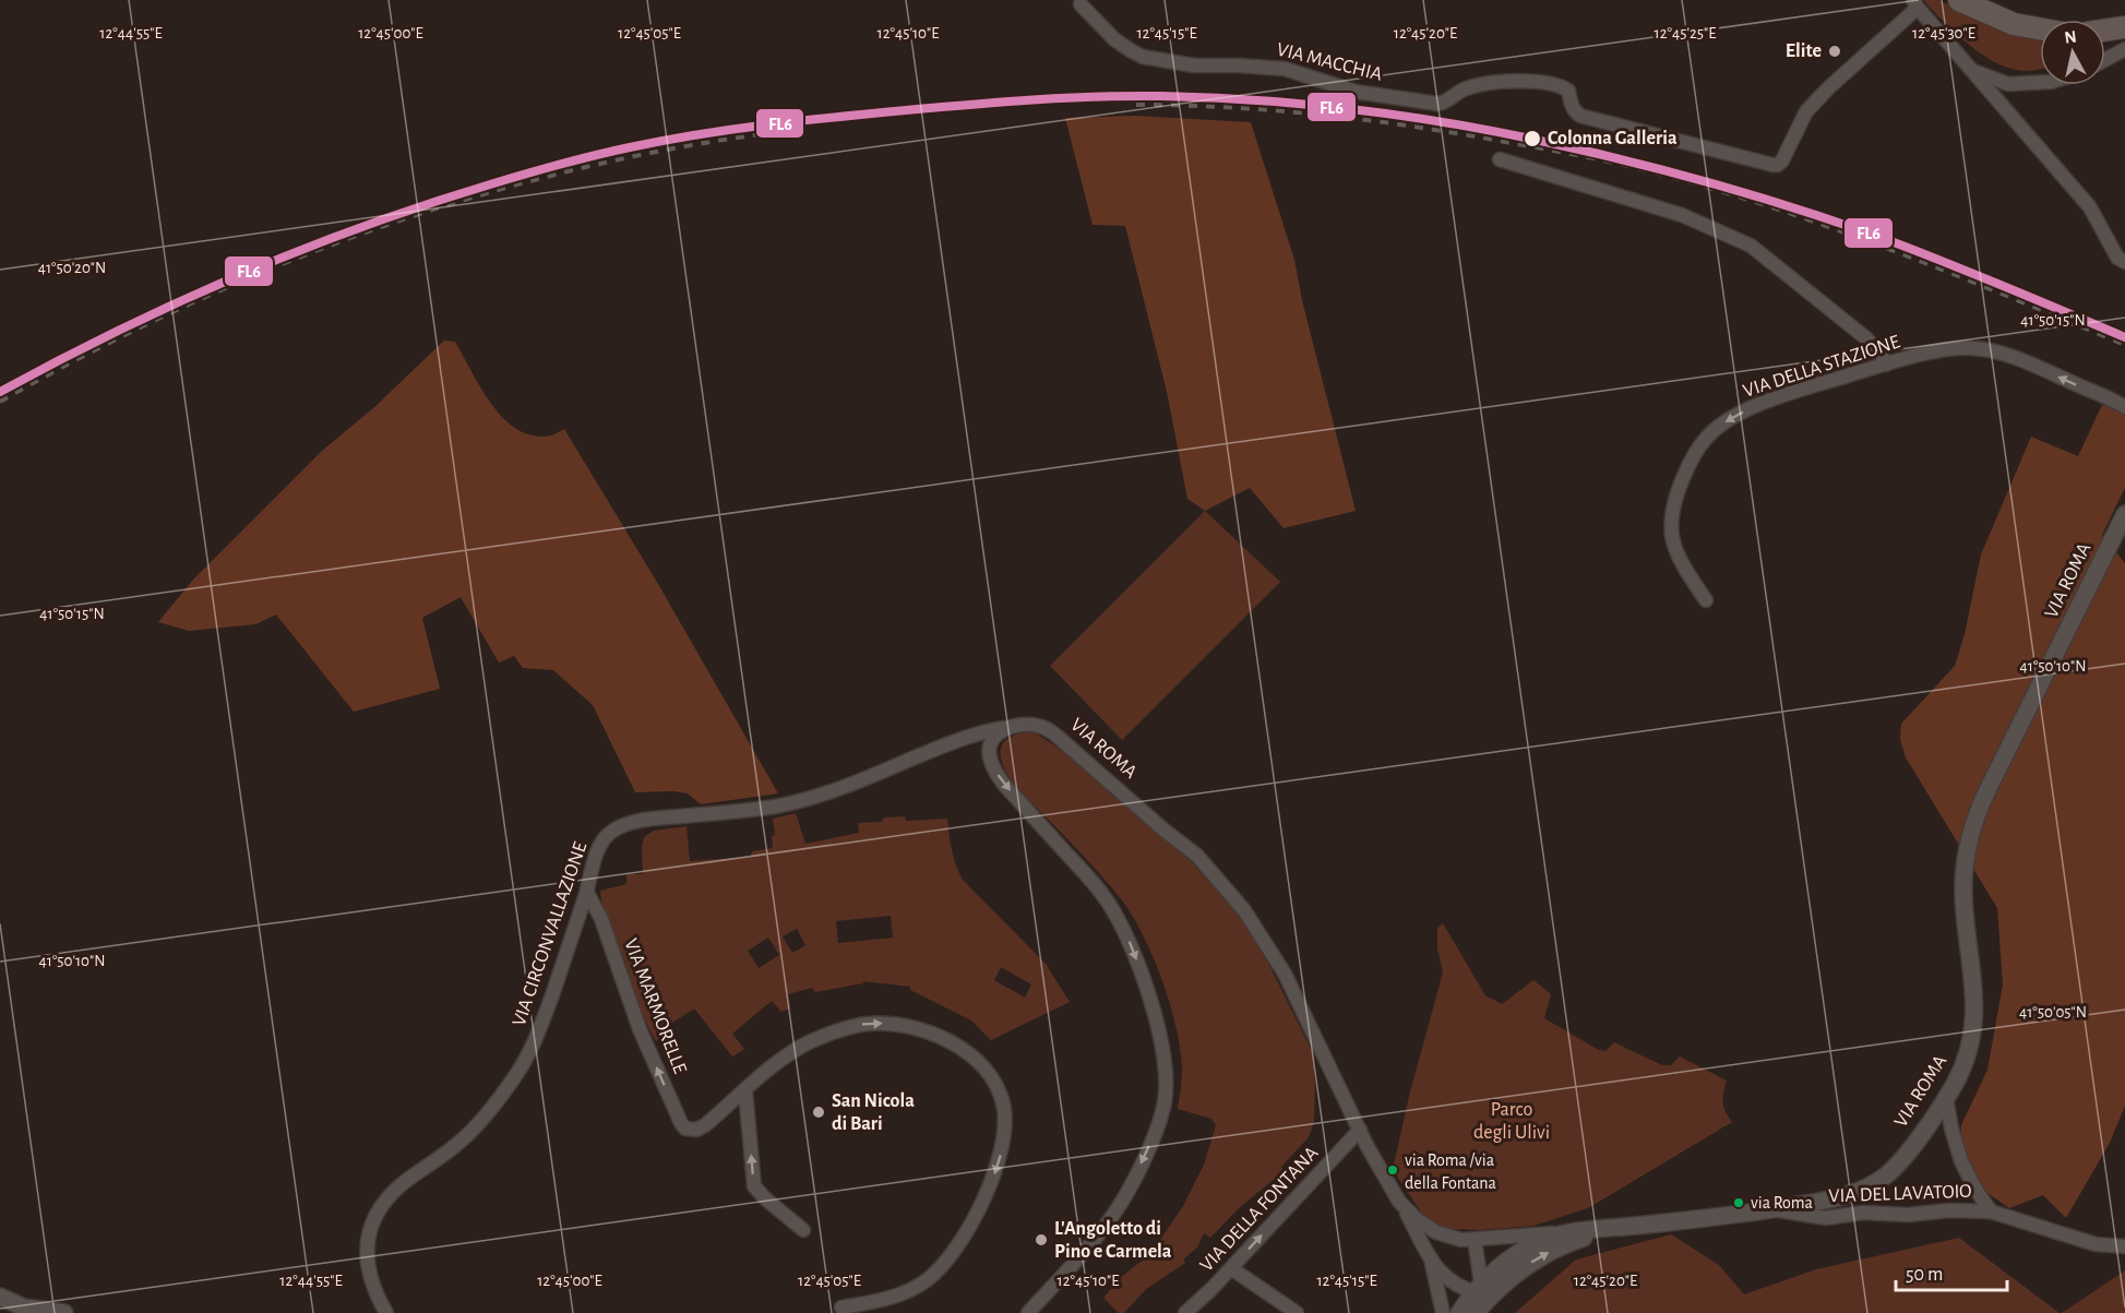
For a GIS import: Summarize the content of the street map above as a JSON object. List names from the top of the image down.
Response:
{
  "streets": {
    "street": [
      "VIA MACCHIA",
      "VIA DELLA STAZIONE",
      "VIA ROMA",
      "VIA CIRCONVALLAZIONE",
      "VIA MARMORELLE",
      "VIA DEL LAVATOIO",
      "VIA DELLA FONTANA"
    ]
  },
  "crossings": [
    ["VIA ROMA", "VIA CIRCONVALLAZIONE"],
    ["VIA ROMA", "VIA DEL LAVATOIO"],
    ["VIA ROMA", "VIA DELLA FONTANA"],
    ["VIA CIRCONVALLAZIONE", "VIA MARMORELLE"]
  ],
  "one_way": ["VIA DELLA FONTANA"],
  "parks": ["Parco degli Ulivi"],
  "places": [
    "Elite",
    "Colonna Galleria",
    "San Nicola di Bari",
    "via Roma /via della Fontana",
    "via Roma",
    "L'Angoletto di Pino e Carmela"
  ],
  "lines": ["transit line FL6"],
  "scale_bar": "50 m",
  "north": "top",
  "coordinates": [
    "12°44'55\"E",
    "12°45'00\"E",
    "12°45'05\"E",
    "12°45'10\"E",
    "12°45'15\"E",
    "12°45'20\"E",
    "12°45'25\"E",
    "12°45'30\"E",
    "41°50'20\"N",
    "41°50'15\"N",
    "41°50'10\"N",
    "41°50'05\"N"
  ]
}
